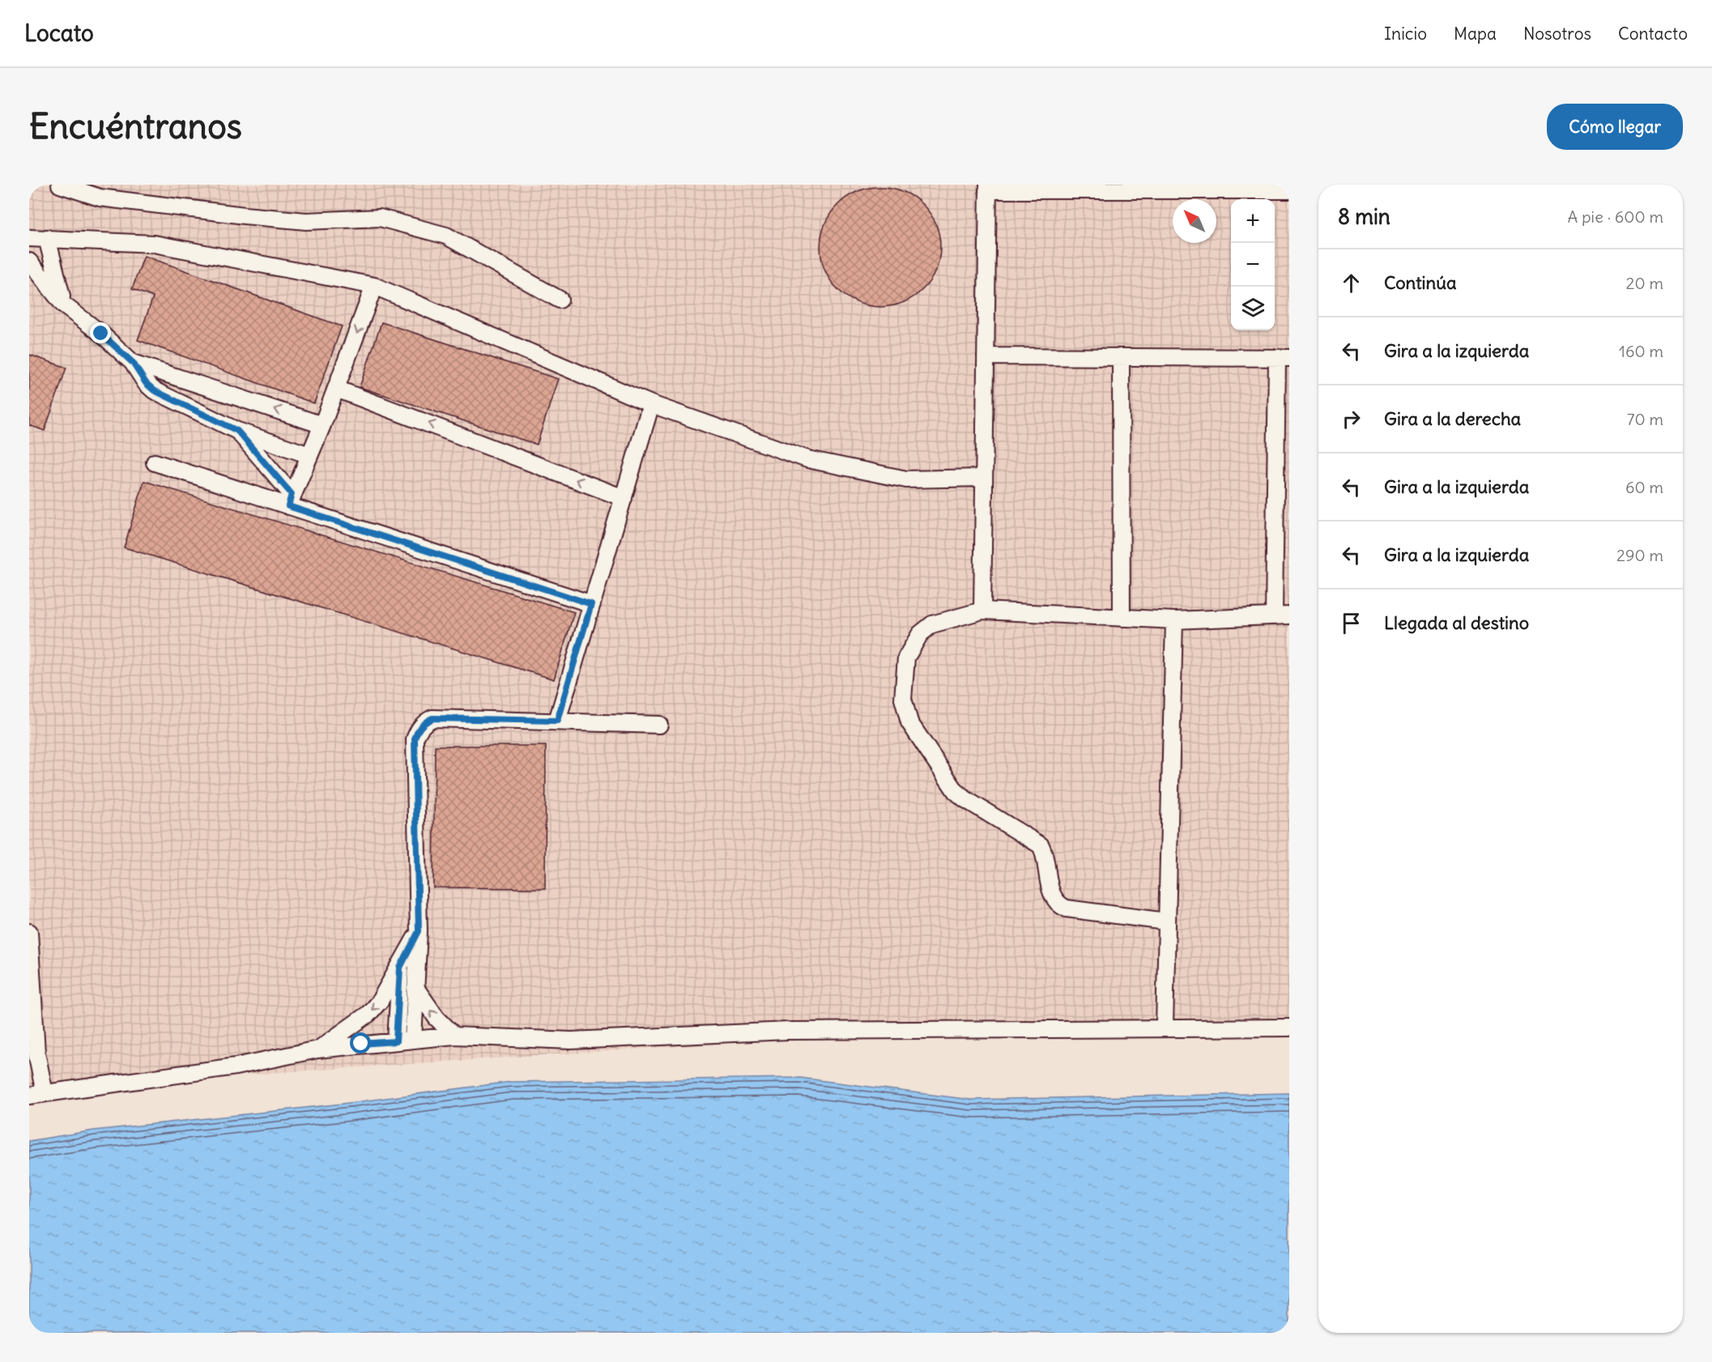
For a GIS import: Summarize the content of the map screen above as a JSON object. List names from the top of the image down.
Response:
{
  "north": "top left",
  "page": {
    "header": "Locato",
    "nav": [
      "Inicio",
      "Mapa",
      "Nosotros",
      "Contacto"
    ],
    "buttons": "Cómo llegar",
    "title": "Encuéntranos",
    "heading": ["8 min", "A pie · 600 m"],
    "map_buttons": ["+", "−"],
    "list": [
      ["Continúa", "20 m"],
      ["Gira a la izquierda", "160 m"],
      ["Gira a la derecha", "70 m"],
      ["Gira a la izquierda", "60 m"],
      ["Gira a la izquierda", "290 m"],
      "Llegada al destino"
    ]
  }
}
